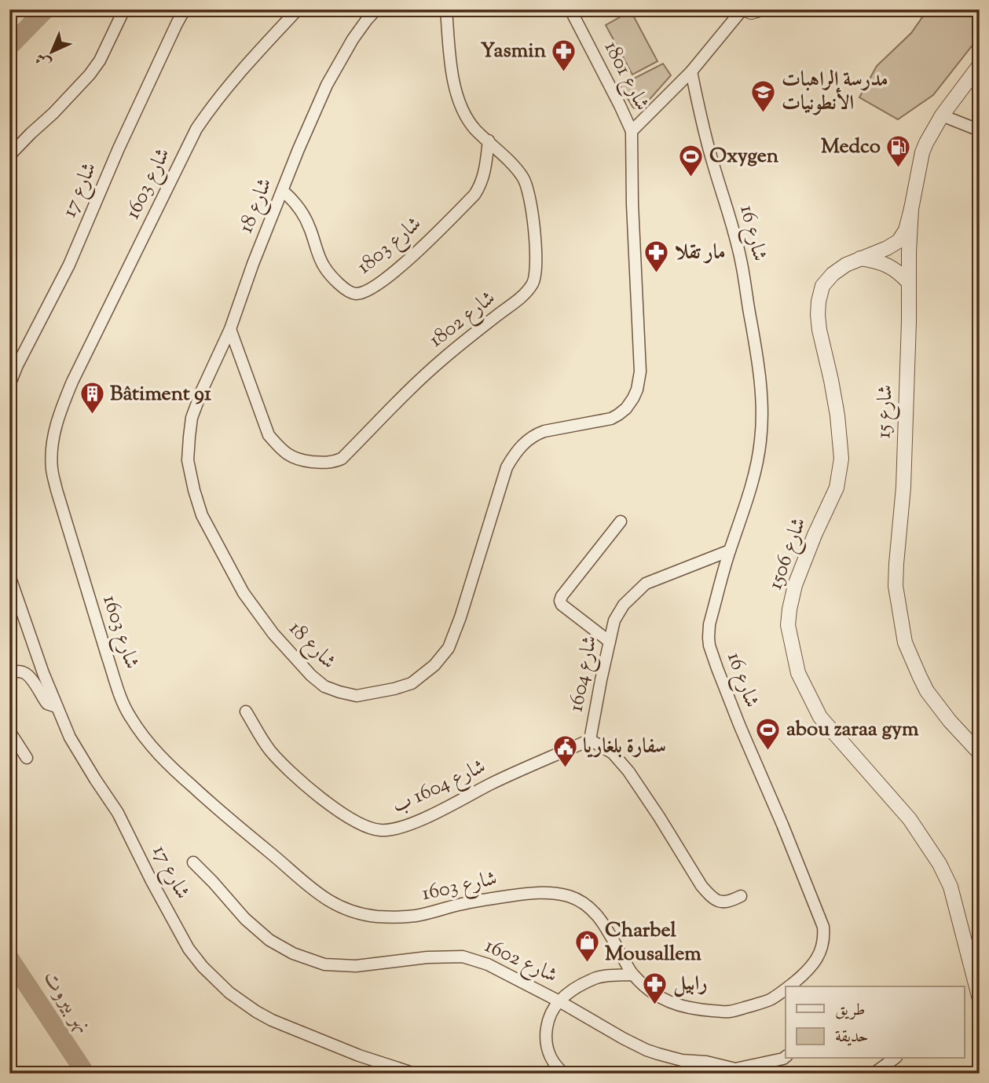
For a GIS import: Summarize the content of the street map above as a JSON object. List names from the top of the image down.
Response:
{
  "streets": {
    "street": [
      "شارع 1801",
      "شارع 1603",
      "شارع 17",
      "شارع 18",
      "شارع 16",
      "شارع 1803",
      "شارع 1802",
      "شارع 15",
      "شارع 1506",
      "شارع 1604",
      "شارع 1604 ب",
      "شارع 1602"
    ]
  },
  "crossings": [
    ["شارع 1801", "شارع 18"],
    ["شارع 1603", "شارع 16"],
    ["شارع 18", "شارع 1803"],
    ["شارع 18", "شارع 1802"],
    ["شارع 16", "شارع 1604"],
    ["شارع 1803", "شارع 1802"],
    ["شارع 15", "شارع 1506"],
    ["شارع 1604", "شارع 1604 ب"]
  ],
  "water": ["نهر بيروت"],
  "places": {
    "pharmacy": ["Yasmin", "مار تقلا", "رابيل"],
    "school or university": ["مدرسة الراهبات الأنطونيات"],
    "fuel station": ["Medco"],
    "sports": ["Oxygen", "abou zaraa gym"],
    "building": ["Bâtiment 91"],
    "public building": ["سفارة بلغاريا"],
    "shop": ["Charbel Mousallem"]
  },
  "legend": ["طريق", "حديقة"],
  "north": "bottom left"
}
